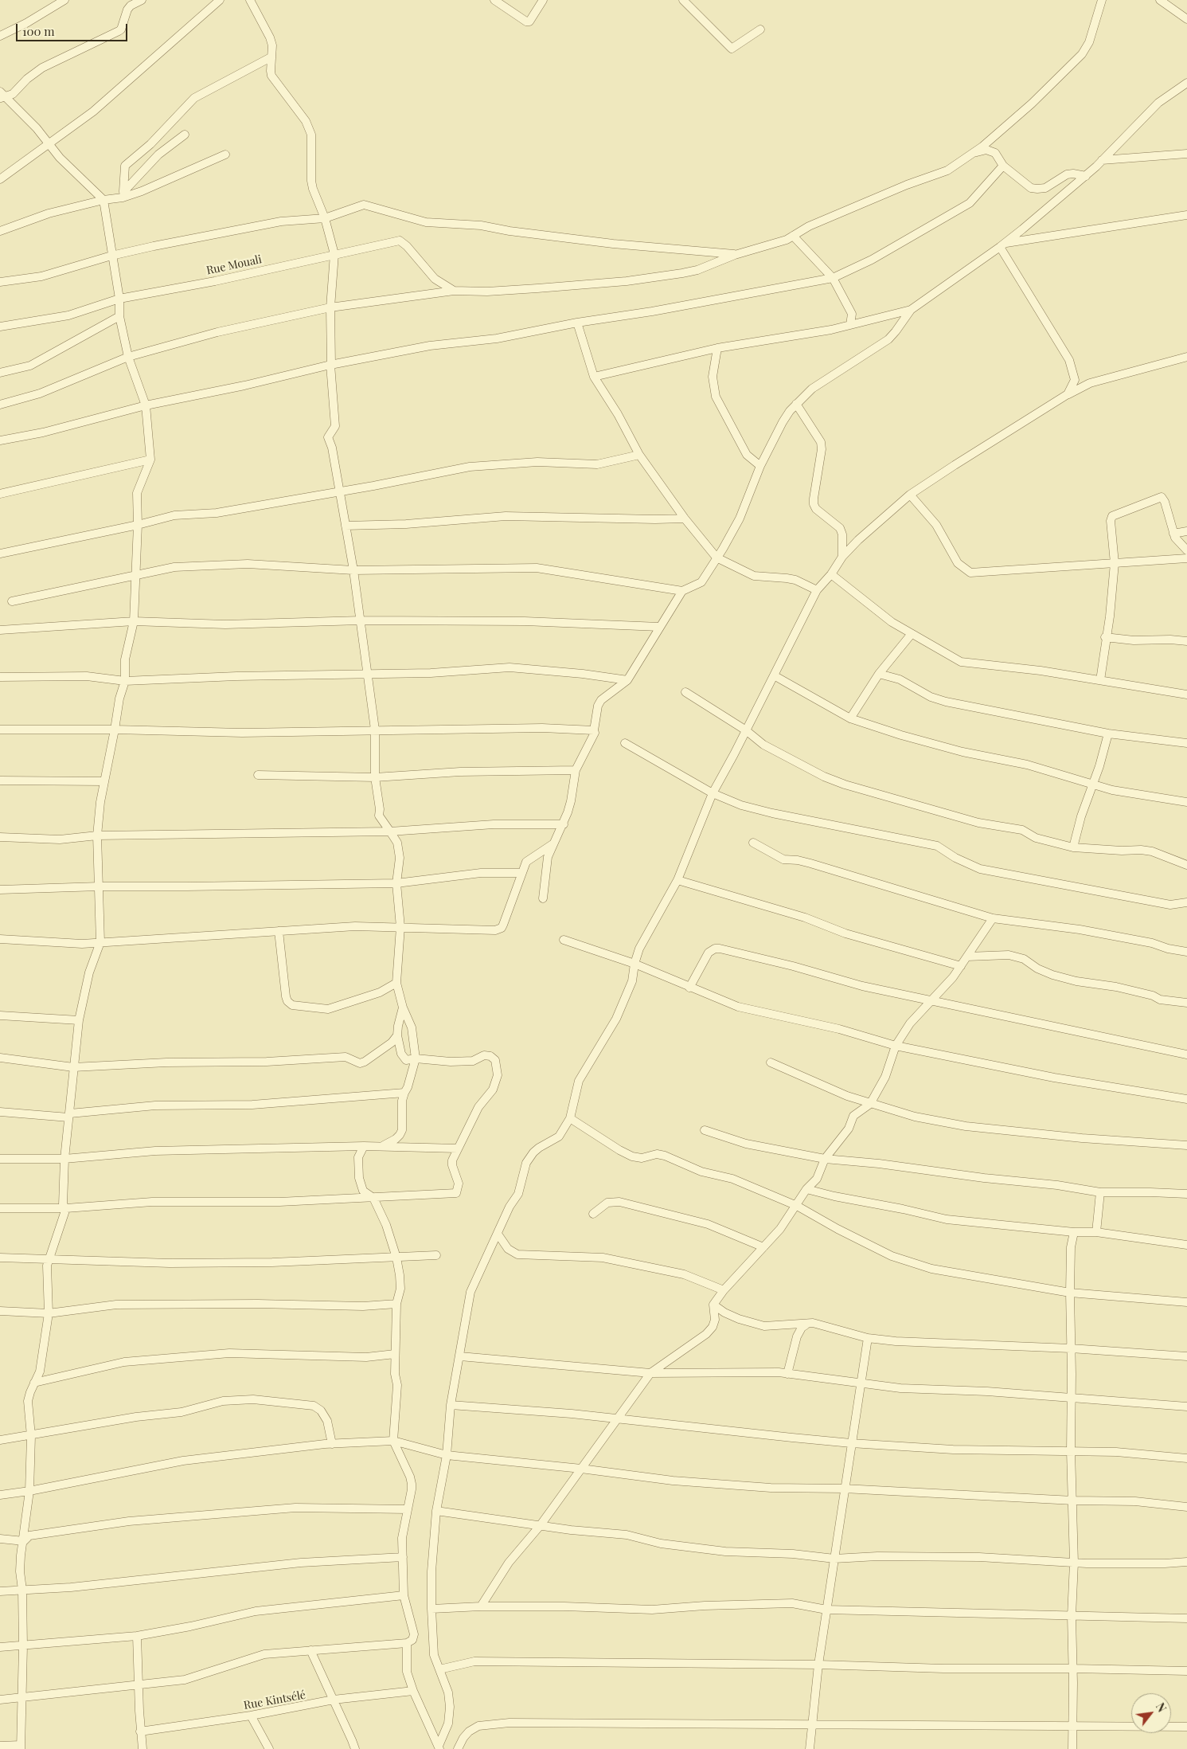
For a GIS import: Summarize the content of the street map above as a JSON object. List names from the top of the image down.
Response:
{
  "streets": {
    "street": ["Rue Mouali", "Rue Kintsélé"]
  },
  "scale_bar": "100 m",
  "north": "top right"
}
